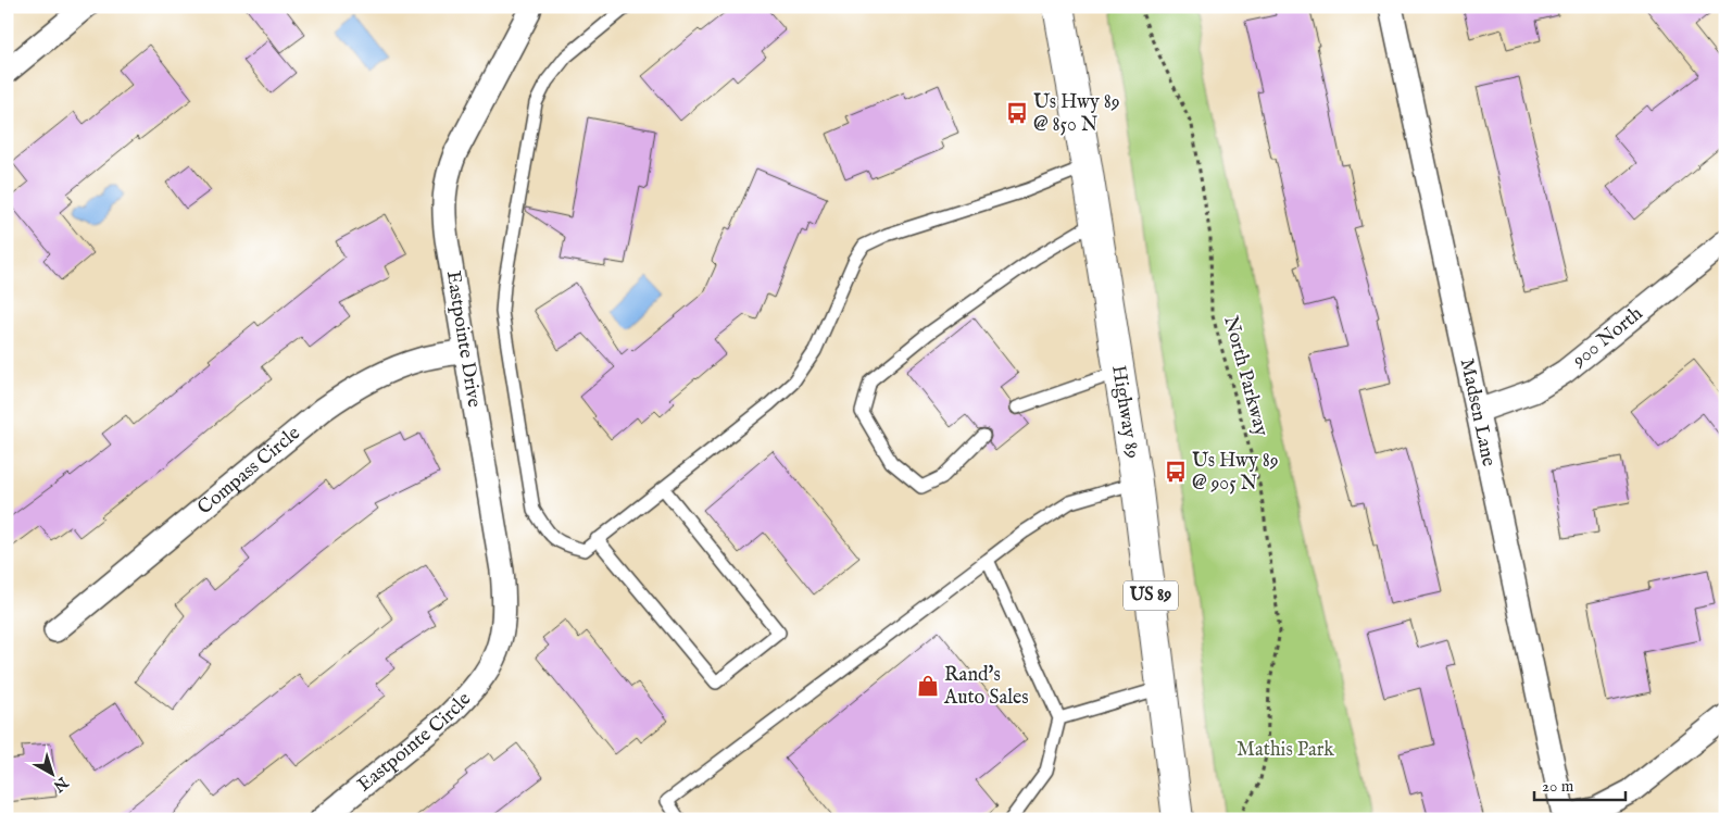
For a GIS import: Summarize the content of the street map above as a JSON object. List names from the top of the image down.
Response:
{
  "streets": {
    "main road": ["Highway 89", "US 89"],
    "street": [
      "900 North",
      "Eastpointe Drive",
      "Madsen Lane",
      "Compass Circle",
      "Eastpointe Circle"
    ],
    "path": ["North Parkway"]
  },
  "crossings": [
    ["900 North", "Madsen Lane"],
    ["Eastpointe Drive", "Compass Circle"],
    ["Eastpointe Drive", "Eastpointe Circle"]
  ],
  "parks": ["Mathis Park"],
  "places": {
    "bus stop": ["Us Hwy 89 @ 850 N", "Us Hwy 89 @ 905 N"],
    "shop": ["Rand's Auto Sales"]
  },
  "scale_bar": "20 m",
  "north": "bottom right"
}
